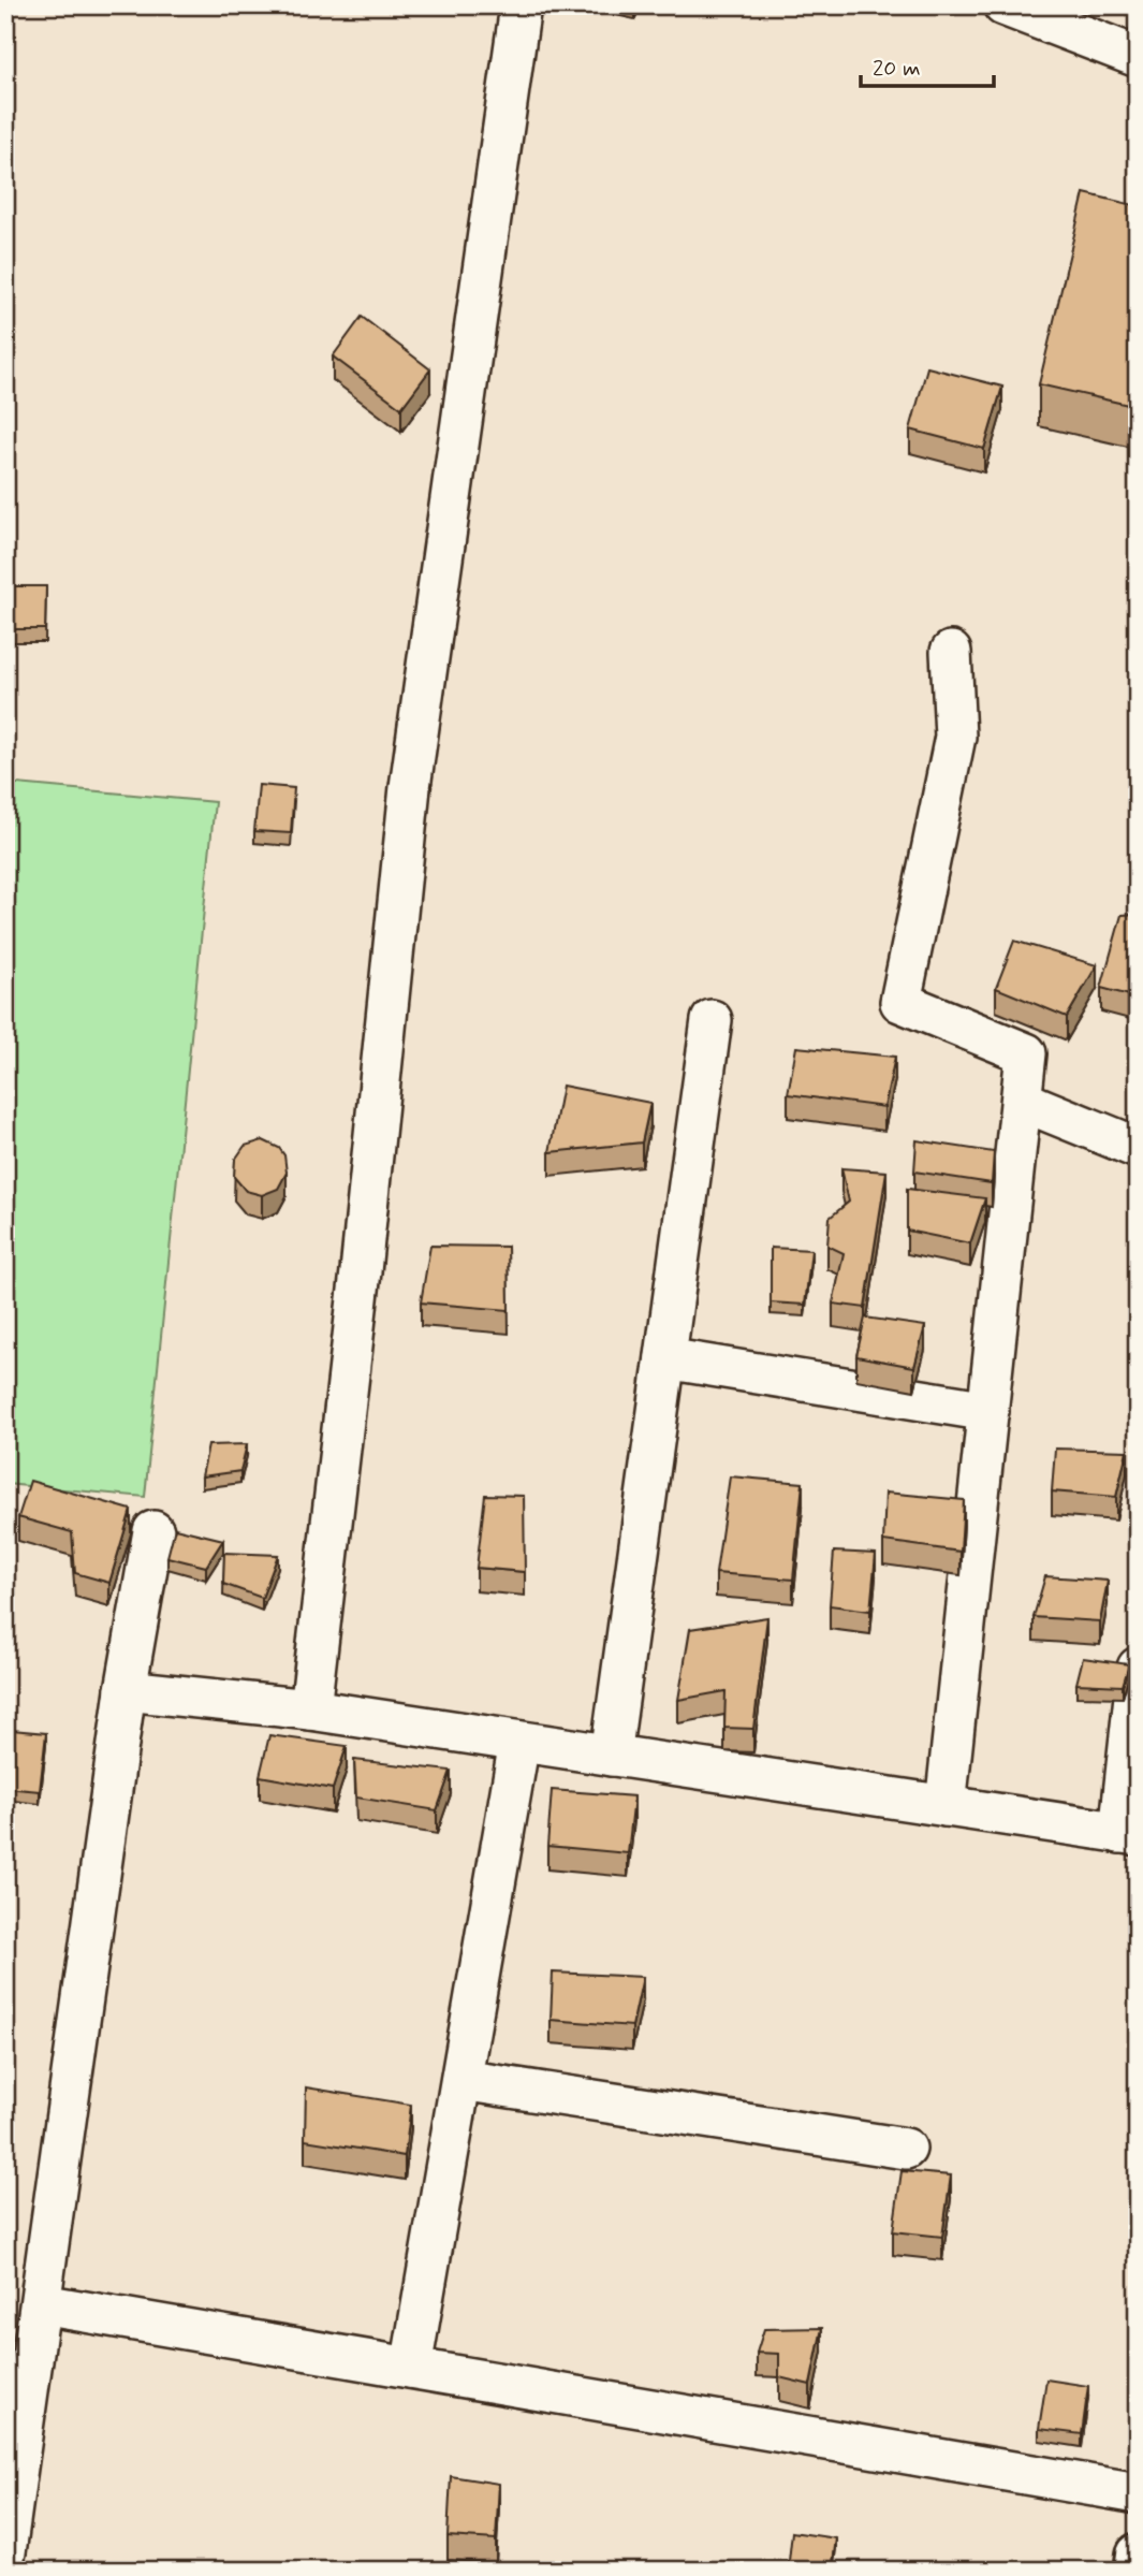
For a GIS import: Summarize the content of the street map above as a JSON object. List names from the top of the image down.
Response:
{
  "scale_bar": "20 m"
}
